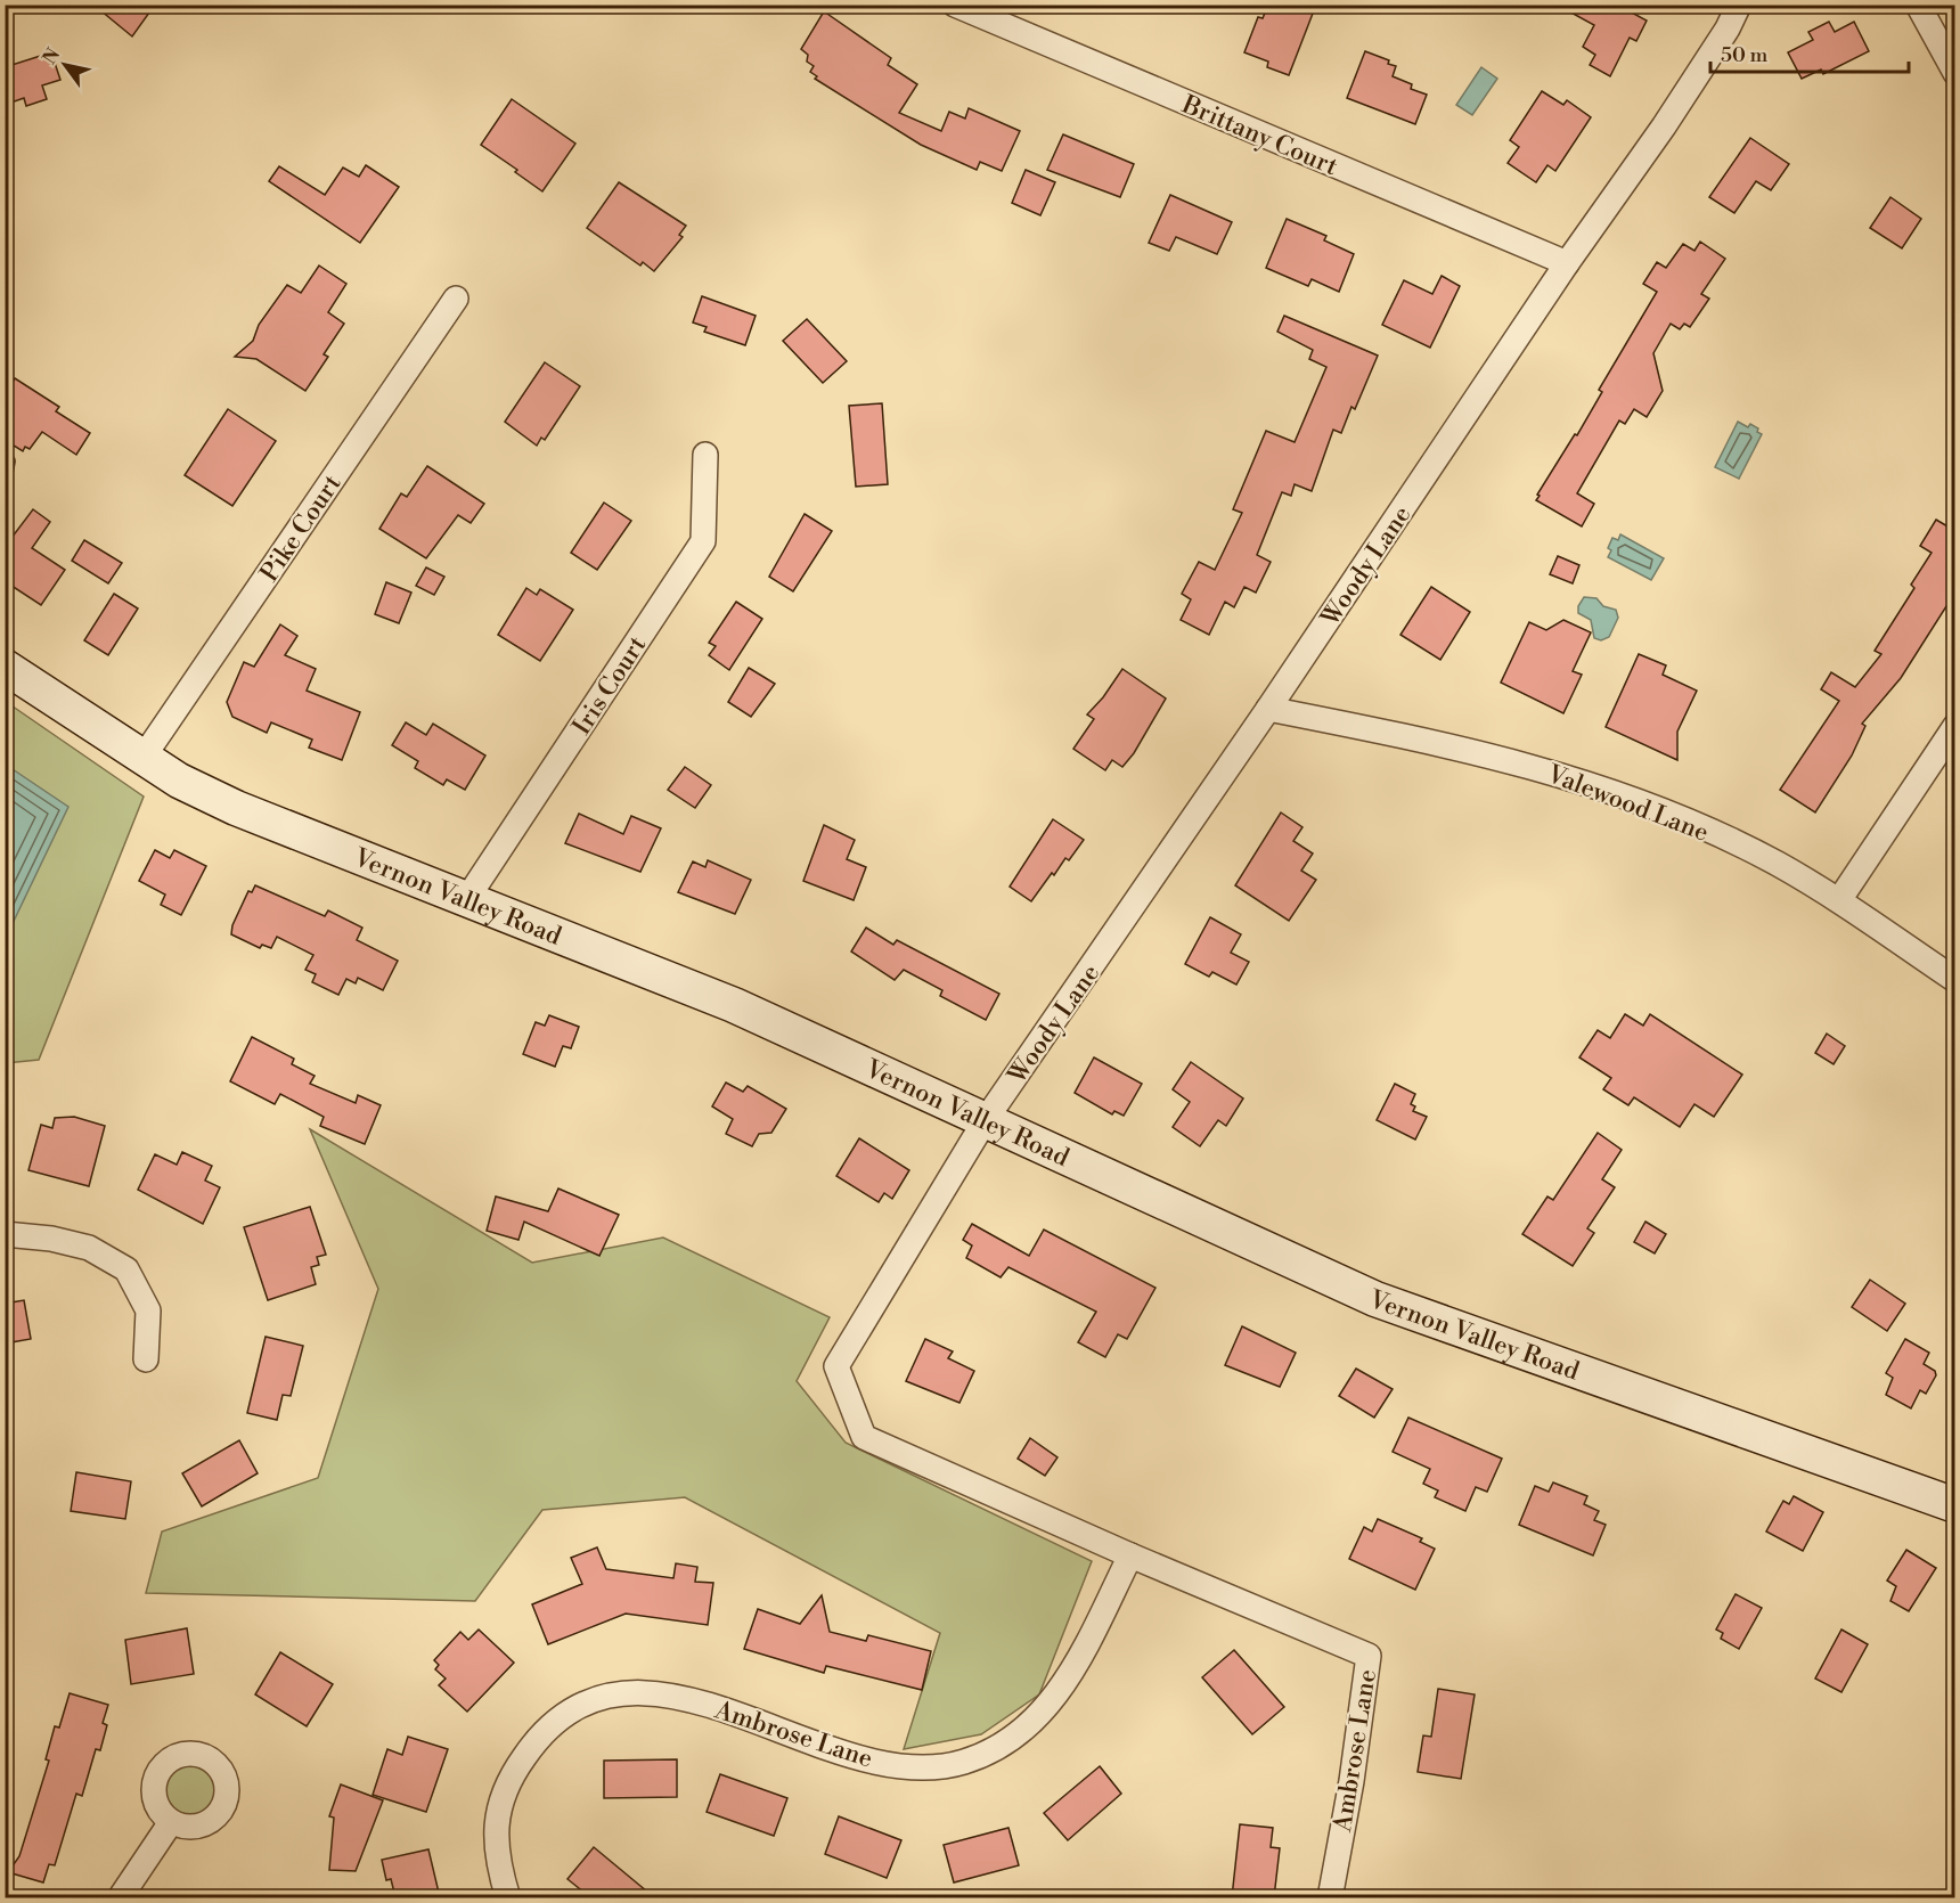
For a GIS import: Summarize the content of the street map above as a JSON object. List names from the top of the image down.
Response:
{
  "streets": {
    "main road": ["Vernon Valley Road"],
    "street": [
      "Brittany Court",
      "Pike Court",
      "Woody Lane",
      "Iris Court",
      "Valewood Lane",
      "Ambrose Lane"
    ]
  },
  "crossings": [
    ["Brittany Court", "Woody Lane"],
    ["Pike Court", "Vernon Valley Road"],
    ["Woody Lane", "Valewood Lane"],
    ["Woody Lane", "Vernon Valley Road"],
    ["Woody Lane", "Ambrose Lane"],
    ["Iris Court", "Vernon Valley Road"],
    ["Vernon Valley Road", "Ambrose Lane"]
  ],
  "scale_bar": "50 m",
  "north": "top left"
}
